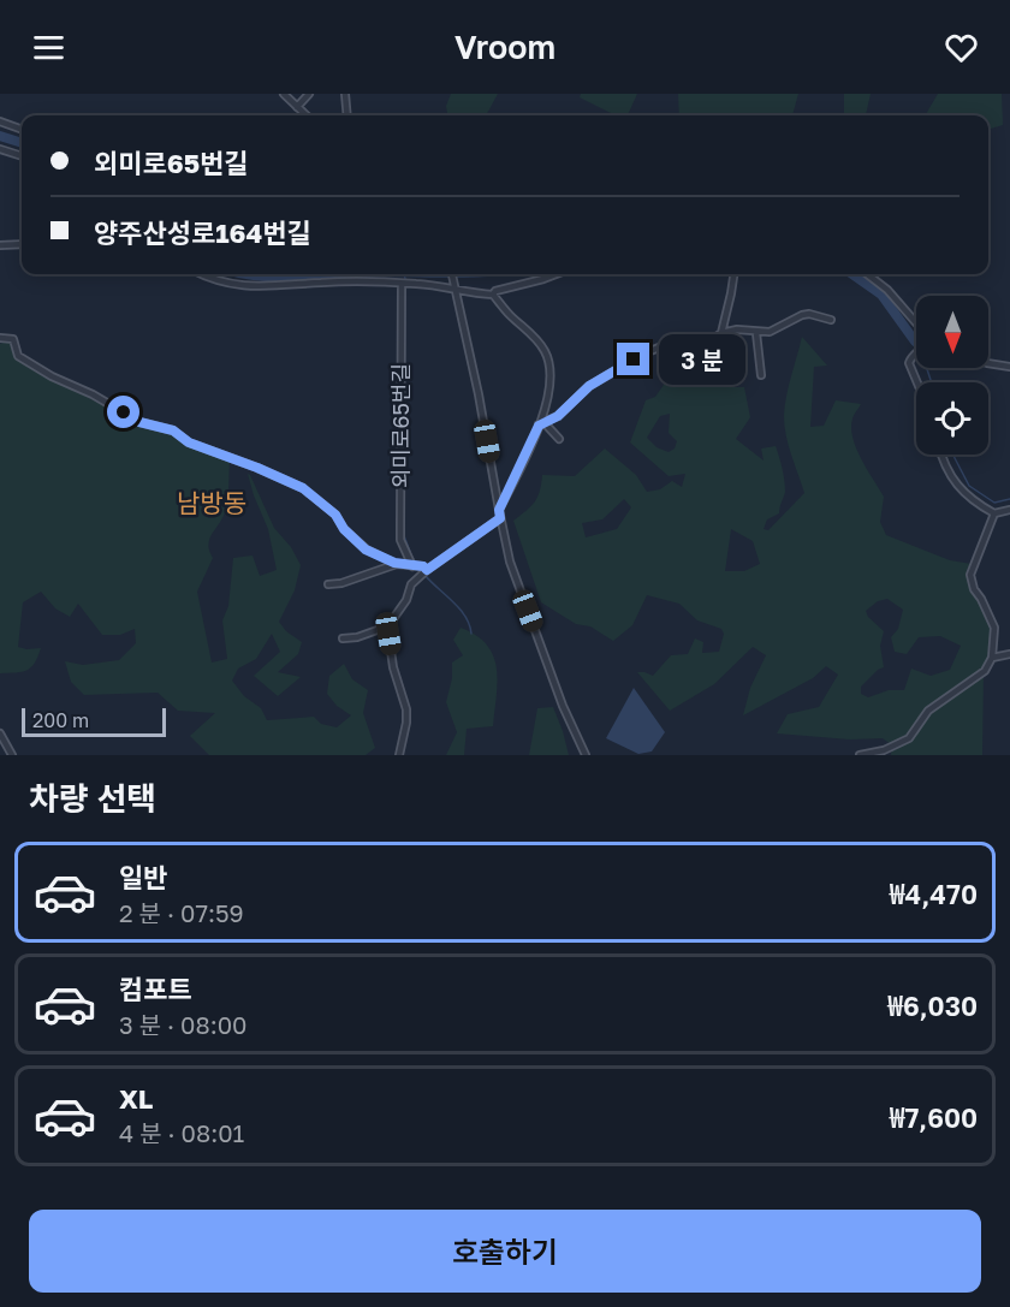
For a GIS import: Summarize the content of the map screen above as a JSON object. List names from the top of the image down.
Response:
{
  "streets": {
    "street": ["외미로65번길"]
  },
  "districts": ["남방동"],
  "scale_bar": "200 m",
  "north": "bottom",
  "page": {
    "header": "Vroom",
    "banner": ["외미로65번길", "양주산성로164번길"],
    "bubble": "3 분",
    "scale": "200 m",
    "heading": "차량 선택",
    "list": [
      {
        "name": "일반",
        "note": "2 분 · 07:59",
        "value": "₩4,470"
      },
      {
        "name": "컴포트",
        "note": "3 분 · 08:00",
        "value": "₩6,030"
      },
      {
        "name": "XL",
        "note": "4 분 · 08:01",
        "value": "₩7,600"
      }
    ],
    "buttons": "호출하기"
  }
}
